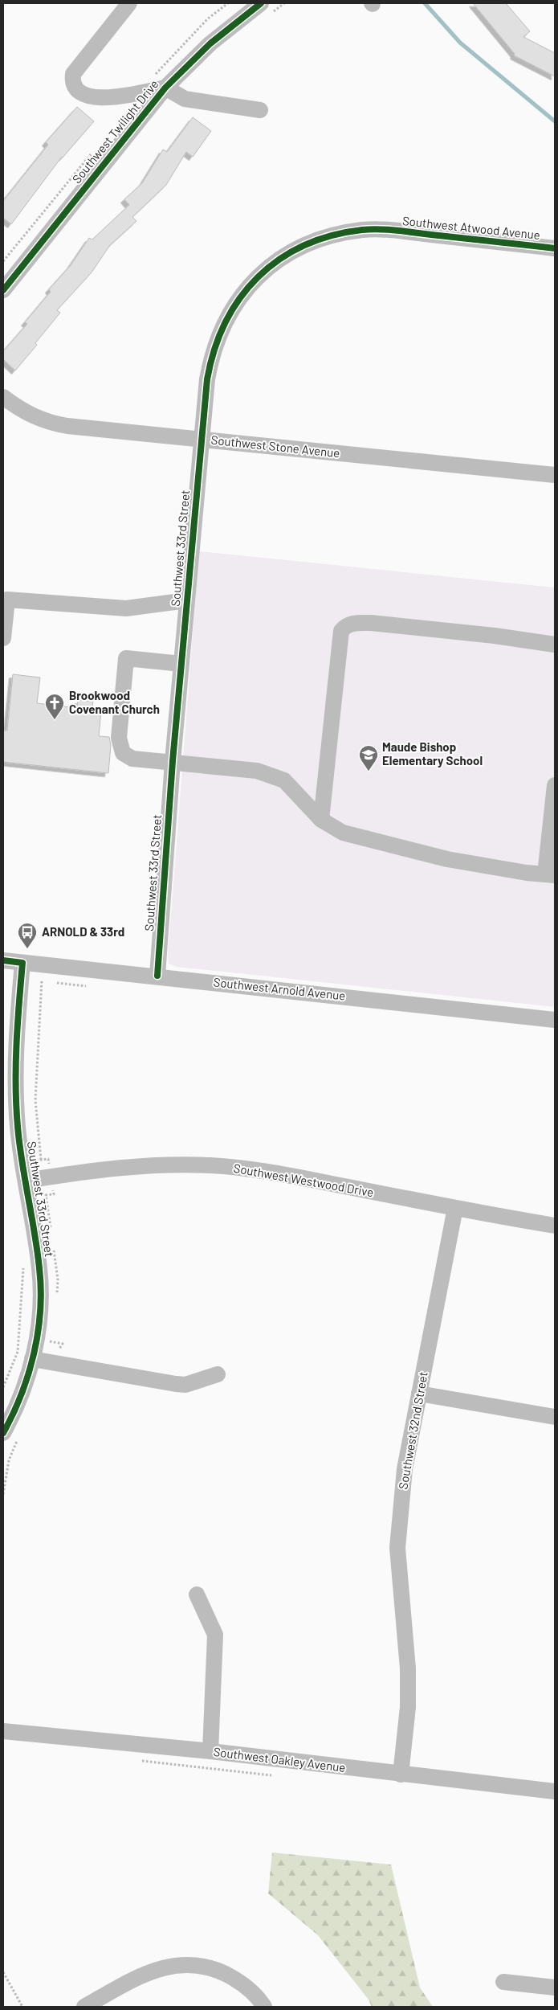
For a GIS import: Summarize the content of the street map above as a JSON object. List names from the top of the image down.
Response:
{
  "streets": {
    "street": [
      "Southwest Twilight Drive",
      "Southwest Atwood Avenue",
      "Southwest Stone Avenue",
      "Southwest 33rd Street",
      "Southwest Arnold Avenue",
      "Southwest Westwood Drive",
      "Southwest 32nd Street",
      "Southwest Oakley Avenue"
    ]
  },
  "crossings": [
    ["Southwest Atwood Avenue", "Southwest 33rd Street"],
    ["Southwest Stone Avenue", "Southwest 33rd Street"],
    ["Southwest 33rd Street", "Southwest Arnold Avenue"],
    ["Southwest 33rd Street", "Southwest Westwood Drive"],
    ["Southwest Westwood Drive", "Southwest 32nd Street"],
    ["Southwest 32nd Street", "Southwest Oakley Avenue"]
  ],
  "places": {
    "church": ["Brookwood Covenant Church"],
    "school or university": ["Maude Bishop Elementary School"],
    "bus stop": ["ARNOLD & 33rd"]
  }
}
